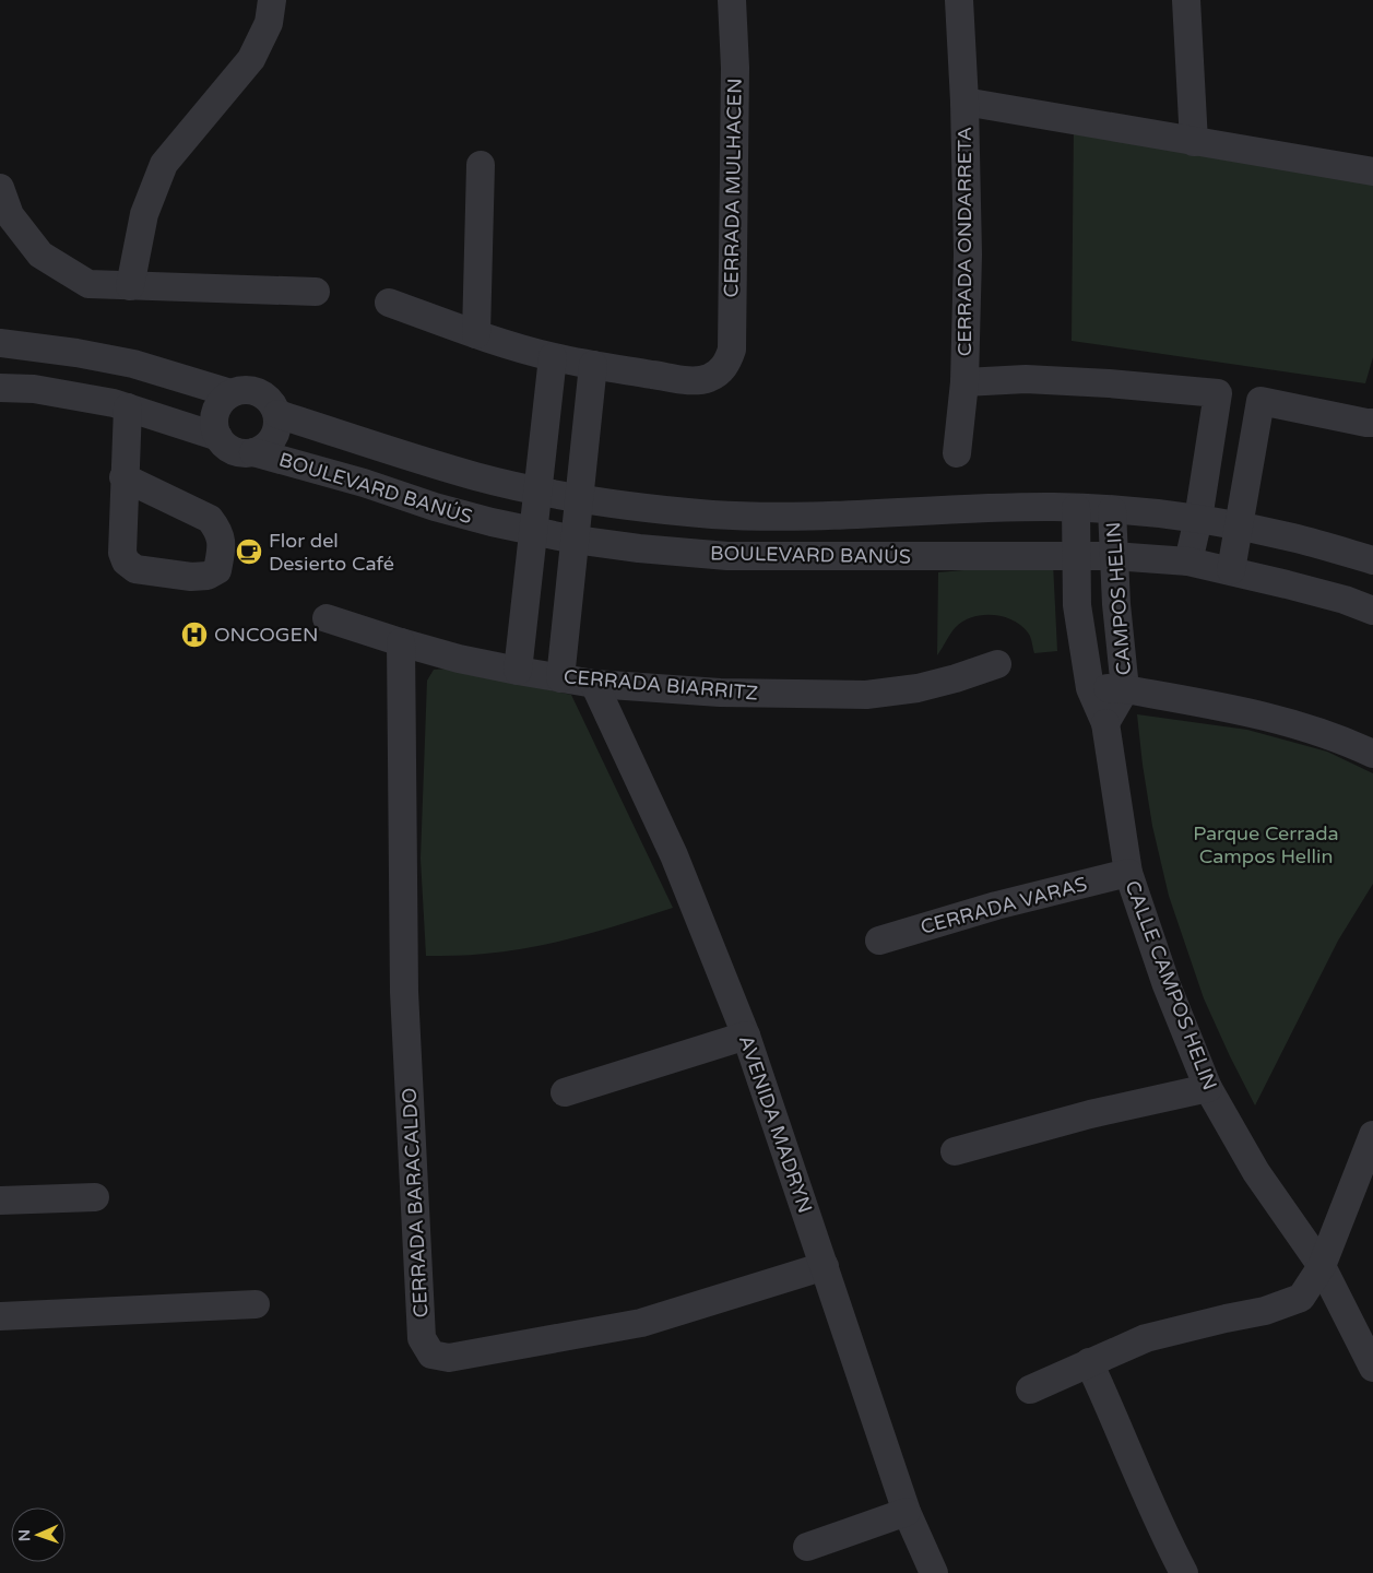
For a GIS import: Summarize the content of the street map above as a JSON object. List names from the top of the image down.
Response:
{
  "streets": {
    "street": [
      "CERRADA MULHACEN",
      "CERRADA ONDARRETA",
      "BOULEVARD BANÚS",
      "CAMPOS HELIN",
      "CERRADA BIARRITZ",
      "CERRADA VARAS",
      "CALLE CAMPOS HELIN",
      "AVENIDA MADRYN",
      "CERRADA BARACALDO"
    ]
  },
  "crossings": [
    ["CERRADA ONDARRETA", "BOULEVARD BANÚS"],
    ["BOULEVARD BANÚS", "CAMPOS HELIN"],
    ["CAMPOS HELIN", "CALLE CAMPOS HELIN"],
    ["CERRADA BIARRITZ", "AVENIDA MADRYN"],
    ["CERRADA BIARRITZ", "CERRADA BARACALDO"],
    ["CERRADA VARAS", "CALLE CAMPOS HELIN"],
    ["AVENIDA MADRYN", "CERRADA BARACALDO"]
  ],
  "parks": ["Parque Cerrada Campos Hellin"],
  "places": {
    "cafe": ["Flor del Desierto Café"],
    "hospital": ["ONCOGEN"]
  },
  "north": "left"
}
